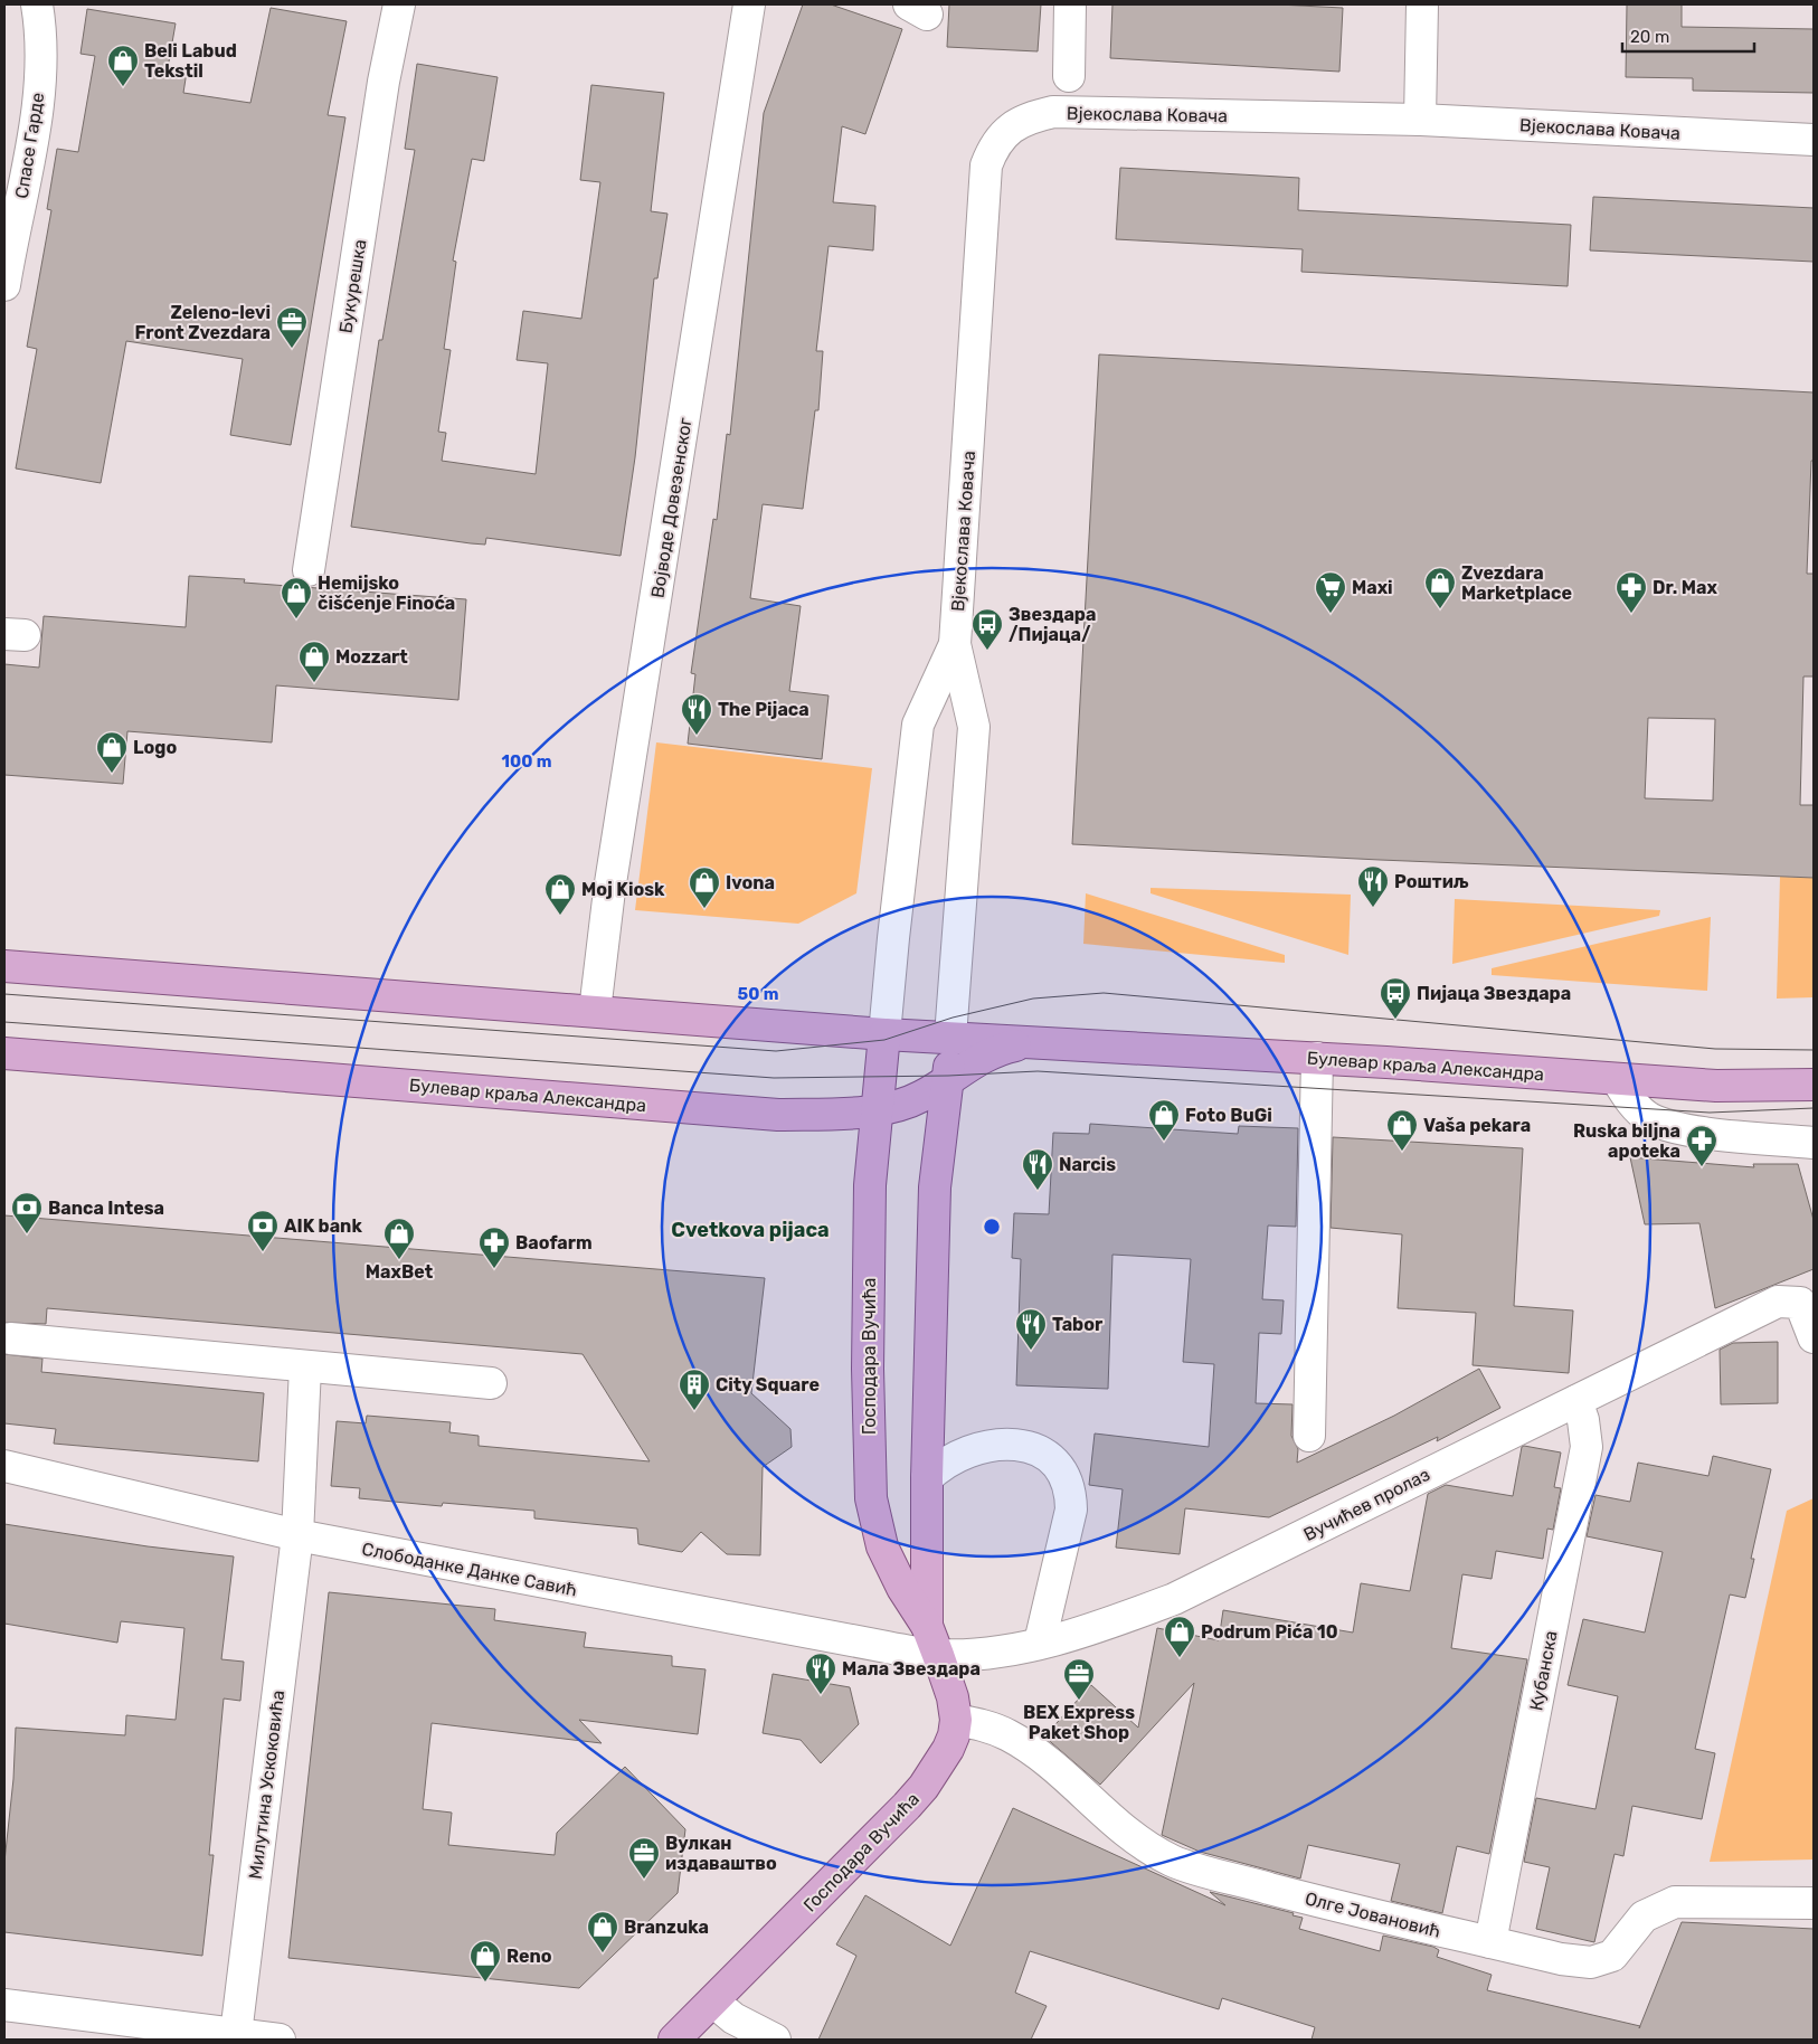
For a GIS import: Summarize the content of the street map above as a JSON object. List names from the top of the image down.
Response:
{
  "streets": {
    "main road": ["Вјекослава Ковача", "Булевар краља Александра", "Господара Вучића"],
    "street": [
      "Спасе Гарде",
      "Букурешка",
      "Војводе Довезенског",
      "Вучићев пролаз",
      "Слободанке Данке Савић",
      "Кубанска",
      "Милутина Ускоковића",
      "Олге Јовановић"
    ]
  },
  "crossings": [
    ["Вјекослава Ковача", "Булевар краља Александра"],
    ["Вјекослава Ковача", "Господара Вучића"],
    ["Војводе Довезенског", "Булевар краља Александра"],
    ["Булевар краља Александра", "Господара Вучића"],
    ["Господара Вучића", "Вучићев пролаз"],
    ["Господара Вучића", "Слободанке Данке Савић"],
    ["Господара Вучића", "Олге Јовановић"],
    ["Вучићев пролаз", "Слободанке Данке Савић"],
    ["Вучићев пролаз", "Кубанска"],
    ["Слободанке Данке Савић", "Милутина Ускоковића"],
    ["Кубанска", "Олге Јовановић"]
  ],
  "districts": ["Cvetkova pijaca"],
  "places": {
    "shop": [
      "Beli Labud Tekstil",
      "Zvezdara Marketplace",
      "Hemijsko čišćenje Finoća",
      "Mozzart",
      "Logo",
      "Ivona",
      "Moj Kiosk",
      "Foto BuGi",
      "Vaša pekara",
      "MaxBet",
      "Podrum Pića 10",
      "Branzuka",
      "Reno"
    ],
    "office": ["Zeleno-levi Front Zvezdara", "BEX Express Paket Shop", "Вулкан издаваштво"],
    "supermarket": ["Maxi"],
    "pharmacy": ["Dr. Max", "Ruska biljna apoteka", "Baofarm"],
    "bus stop": ["Звездара /Пијаца/", "Пијаца Звездара"],
    "restaurant": [
      "The Pijaca",
      "Роштиљ",
      "Narcis",
      "Tabor",
      "Мала Звездара"
    ],
    "bank": ["Banca Intesa", "AIK bank"],
    "building": ["City Square"]
  },
  "scale_bar": "20 m",
  "rings": ["100 m", "50 m"]
}
